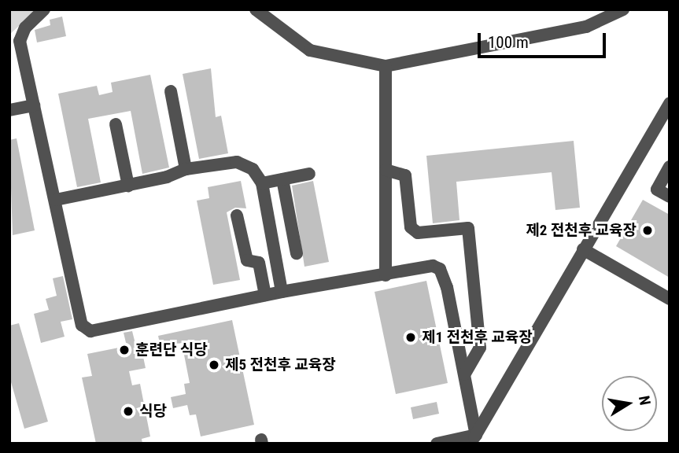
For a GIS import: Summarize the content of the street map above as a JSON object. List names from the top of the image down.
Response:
{
  "places": [
    "제2 전천후 교육장",
    "제1 전천후 교육장",
    "훈련단 식당",
    "제5 전천후 교육장",
    "식당"
  ],
  "scale_bar": "100 m",
  "north": "right"
}
